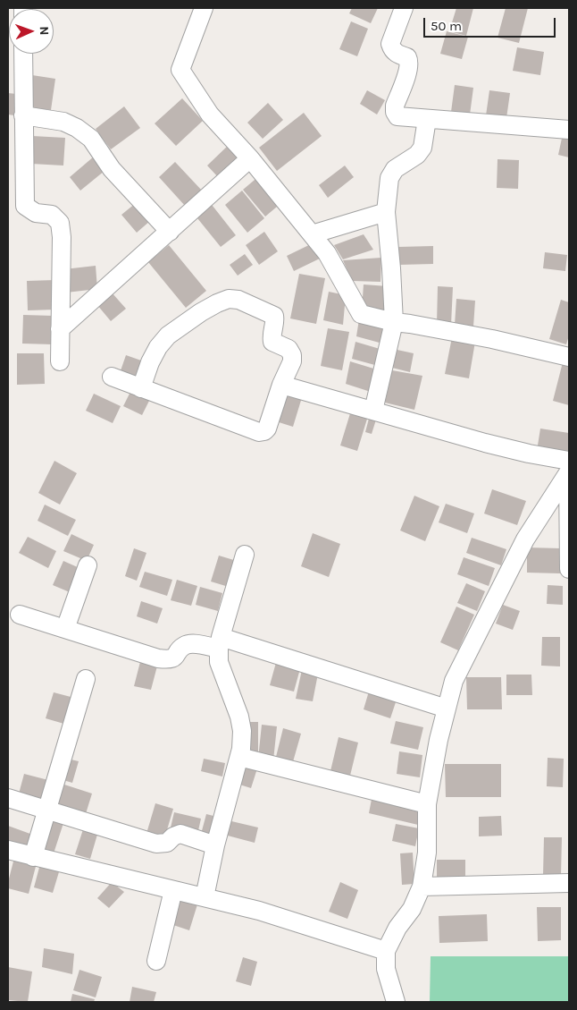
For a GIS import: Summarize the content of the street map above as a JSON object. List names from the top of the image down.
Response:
{
  "scale_bar": "50 m",
  "north": "right"
}
